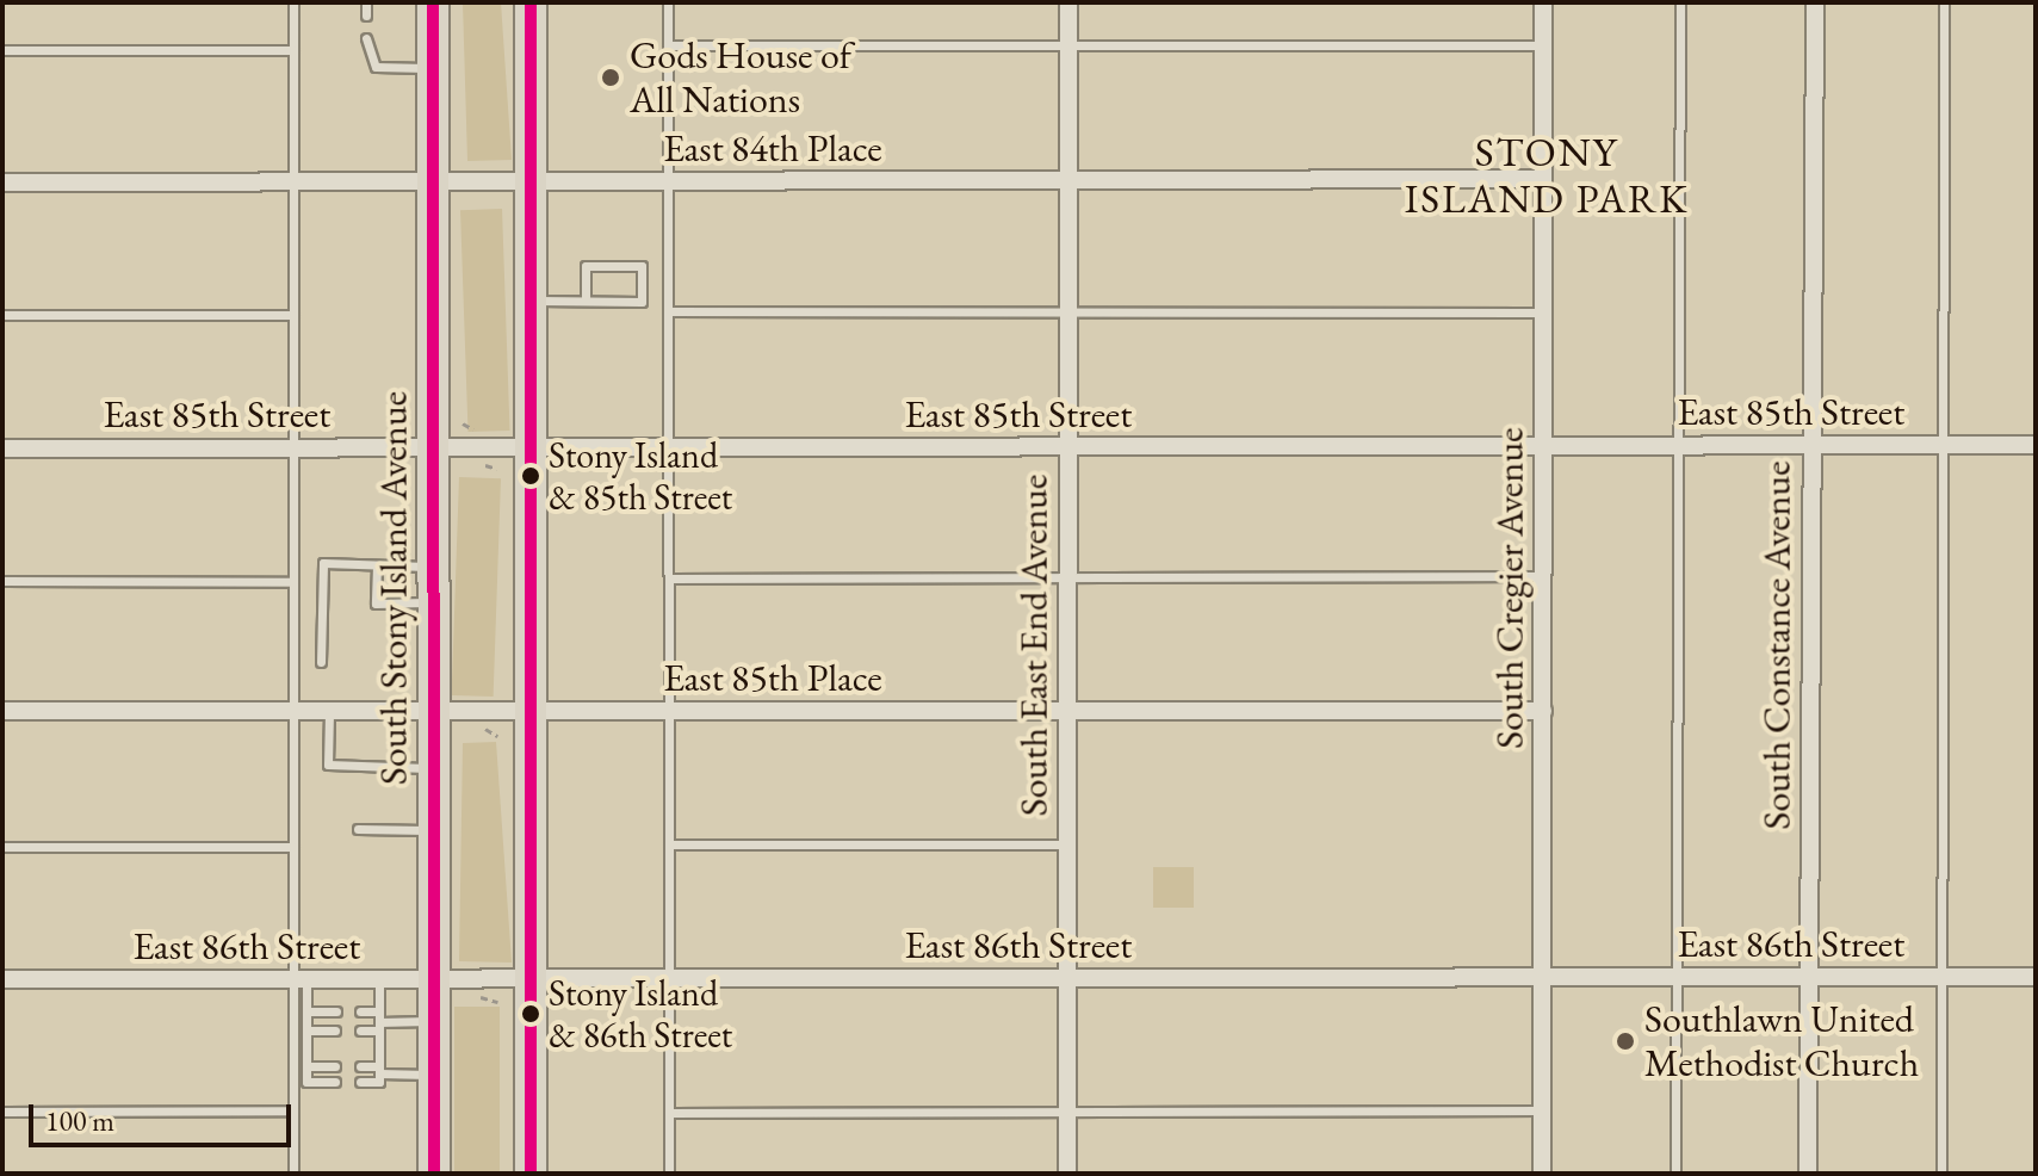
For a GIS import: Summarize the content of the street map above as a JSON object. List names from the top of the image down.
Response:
{
  "streets": {
    "highway": ["South Stony Island Avenue"],
    "street": [
      "East 84th Place",
      "East 85th Street",
      "South Cregier Avenue",
      "South East End Avenue",
      "South Constance Avenue",
      "East 85th Place",
      "East 86th Street"
    ]
  },
  "crossings": [
    ["East 84th Place", "South Stony Island Avenue"],
    ["East 84th Place", "South Cregier Avenue"],
    ["East 84th Place", "South East End Avenue"],
    ["East 85th Street", "South Stony Island Avenue"],
    ["East 85th Street", "South Cregier Avenue"],
    ["East 85th Street", "South East End Avenue"],
    ["East 85th Street", "South Constance Avenue"],
    ["South Stony Island Avenue", "East 85th Place"],
    ["South Stony Island Avenue", "East 86th Street"],
    ["South Cregier Avenue", "East 85th Place"],
    ["South Cregier Avenue", "East 86th Street"],
    ["South East End Avenue", "East 85th Place"],
    ["South East End Avenue", "East 86th Street"],
    ["South Constance Avenue", "East 86th Street"]
  ],
  "districts": ["STONY ISLAND PARK"],
  "places": [
    "Gods House of All Nations",
    "Stony Island & 85th Street",
    "Stony Island & 86th Street",
    "Southlawn United Methodist Church"
  ],
  "scale_bar": "100 m"
}
